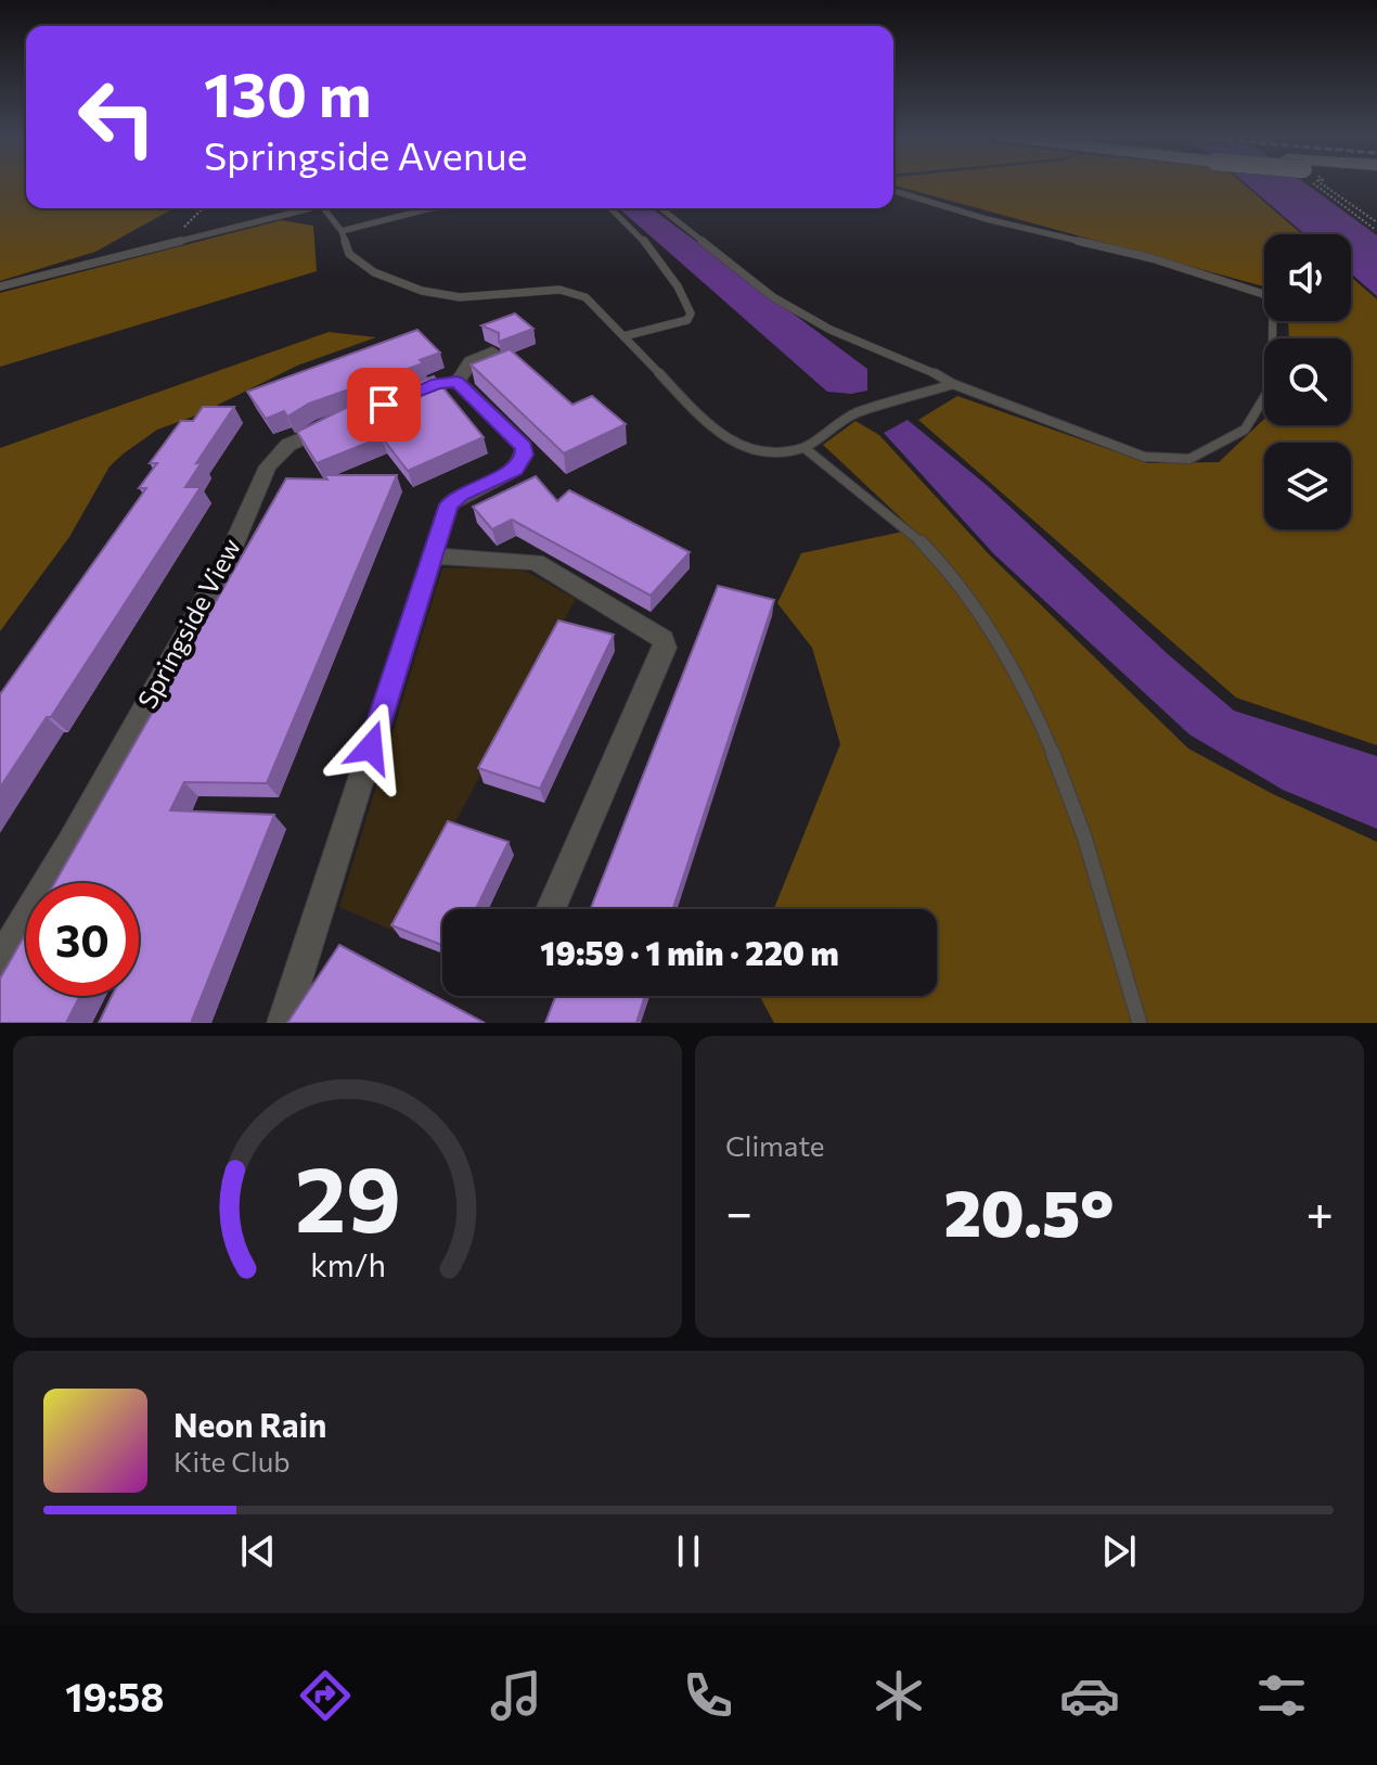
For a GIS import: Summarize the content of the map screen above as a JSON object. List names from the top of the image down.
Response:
{
  "streets": {
    "street": ["Springside View"]
  },
  "page": {
    "turn": ["130 m", "Springside Avenue"],
    "limit": "30",
    "trip": "19:59 · 1 min · 220 m",
    "tile": "Climate",
    "heat": ["−", "20.5°", "+"],
    "song": ["Neon Rain", "Kite Club"],
    "tabs": "19:58",
    "gauge": ["29", "km/h"]
  }
}
